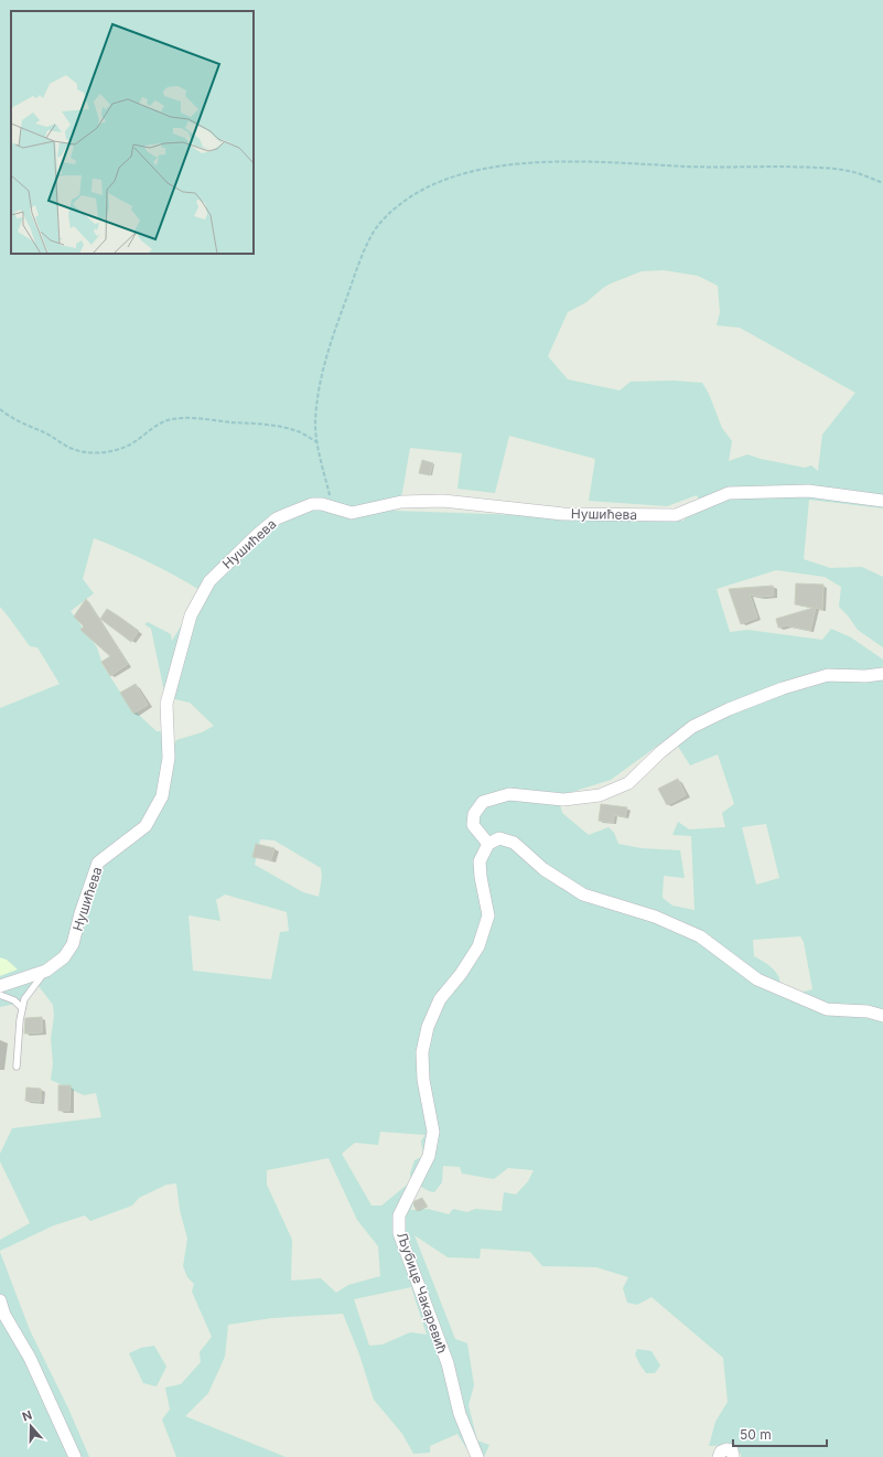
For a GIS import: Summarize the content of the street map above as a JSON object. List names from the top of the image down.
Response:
{
  "streets": {
    "street": ["Нушићева", "Љубице Чакаревић"]
  },
  "scale_bar": "50 m",
  "north": "top"
}
